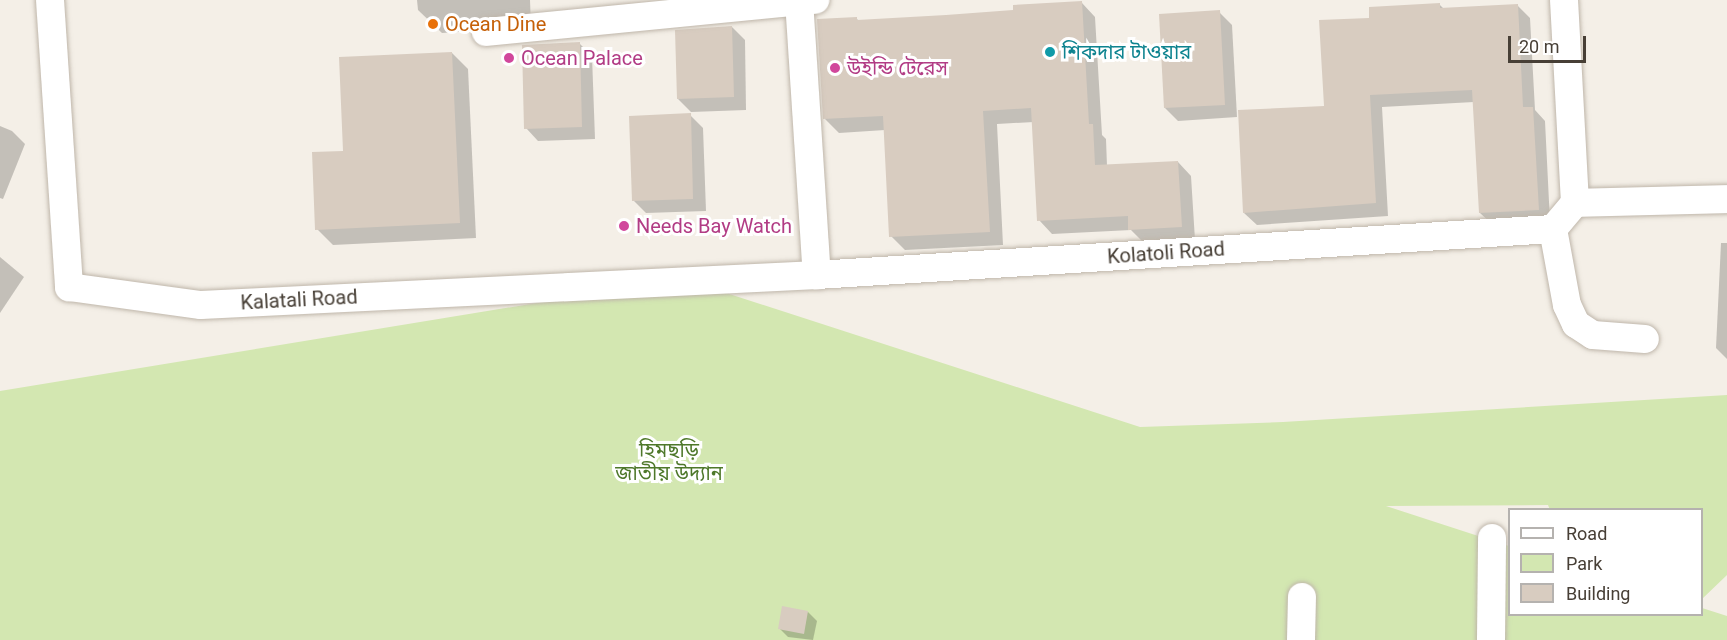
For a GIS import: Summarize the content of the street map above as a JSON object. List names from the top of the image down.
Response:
{
  "streets": {
    "street": ["Kolatoli Road", "Kalatali Road"]
  },
  "crossings": [
    ["Kolatoli Road", "Kalatali Road"]
  ],
  "parks": ["হিমছড়ি জাতীয় উদ্যান"],
  "places": [
    "Ocean Dine",
    "শিকদার টাওয়ার",
    "Ocean Palace",
    "উইন্ডি টেরেস",
    "Needs Bay Watch"
  ],
  "legend": ["Road", "Park", "Building"],
  "scale_bar": "20 m"
}
